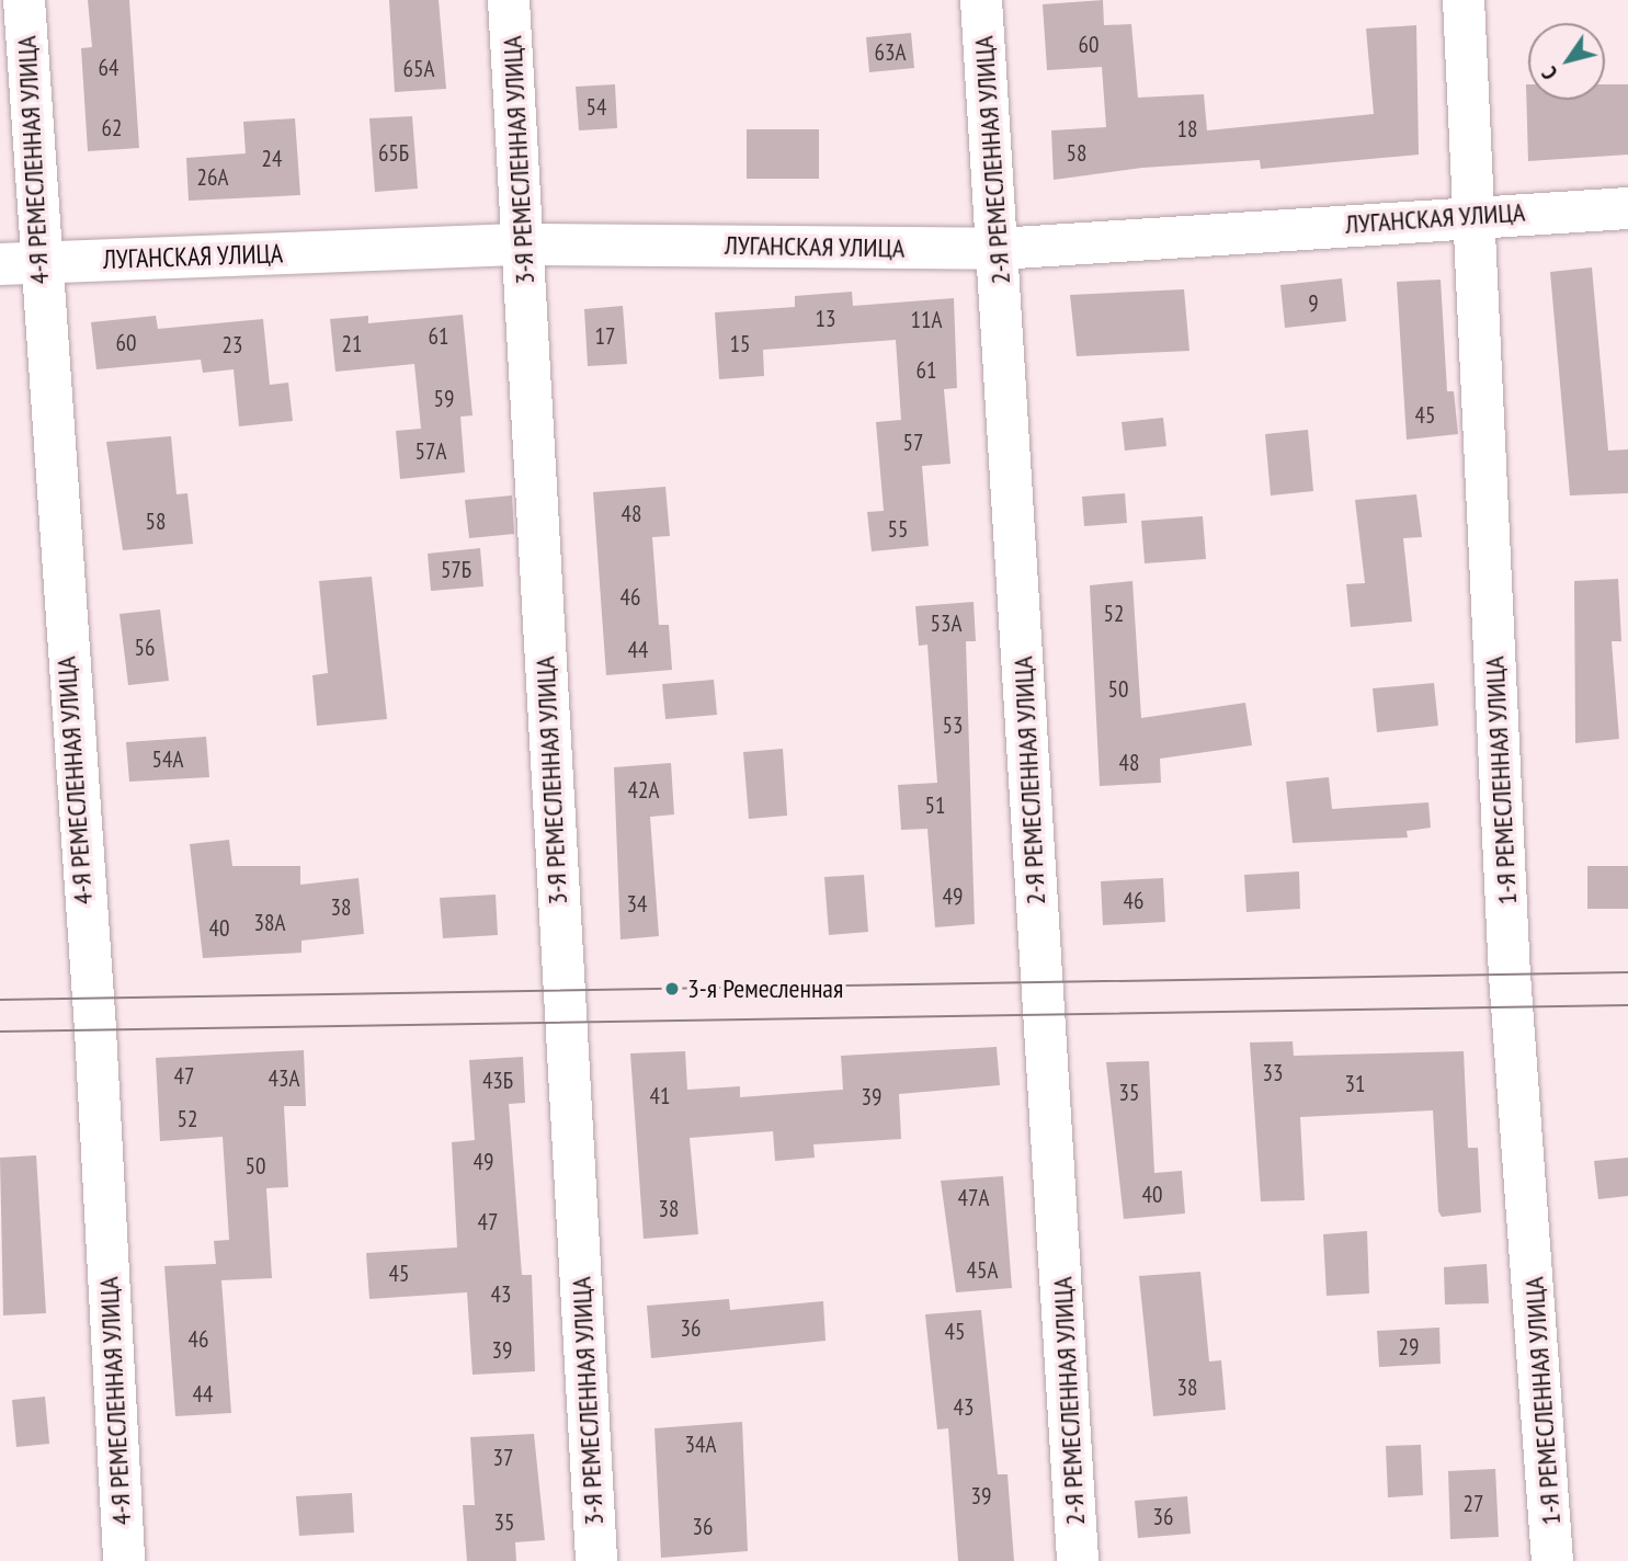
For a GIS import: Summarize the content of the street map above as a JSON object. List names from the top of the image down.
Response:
{
  "streets": {
    "street": [
      "4-Я РЕМЕСЛЕННАЯ УЛИЦА",
      "3-Я РЕМЕСЛЕННАЯ УЛИЦА",
      "2-Я РЕМЕСЛЕННАЯ УЛИЦА",
      "ЛУГАНСКАЯ УЛИЦА",
      "1-Я РЕМЕСЛЕННАЯ УЛИЦА"
    ]
  },
  "crossings": [
    ["4-Я РЕМЕСЛЕННАЯ УЛИЦА", "ЛУГАНСКАЯ УЛИЦА"],
    ["3-Я РЕМЕСЛЕННАЯ УЛИЦА", "ЛУГАНСКАЯ УЛИЦА"],
    ["2-Я РЕМЕСЛЕННАЯ УЛИЦА", "ЛУГАНСКАЯ УЛИЦА"],
    ["ЛУГАНСКАЯ УЛИЦА", "1-Я РЕМЕСЛЕННАЯ УЛИЦА"]
  ],
  "places": ["3-я Ремесленная"],
  "house_numbers": [
    "60",
    "63А",
    "64",
    "65А",
    "54",
    "62",
    "18",
    "65Б",
    "58",
    "24",
    "26А",
    "9",
    "13",
    "11А",
    "61",
    "17",
    "60",
    "21",
    "15",
    "23",
    "61",
    "59",
    "45",
    "57",
    "57А",
    "48",
    "58",
    "55",
    "57Б",
    "46",
    "52",
    "53А",
    "56",
    "44",
    "50",
    "53",
    "54А",
    "48",
    "42А",
    "51",
    "49",
    "46",
    "34",
    "38",
    "38А",
    "40",
    "33",
    "47",
    "43А",
    "43Б",
    "31",
    "35",
    "41",
    "39",
    "52",
    "49",
    "50",
    "40",
    "47А",
    "38",
    "47",
    "45А",
    "45",
    "43",
    "36",
    "45",
    "46",
    "29",
    "39",
    "38",
    "44",
    "43",
    "34А",
    "37",
    "39",
    "27",
    "36",
    "35",
    "36"
  ],
  "north": "bottom left"
}
